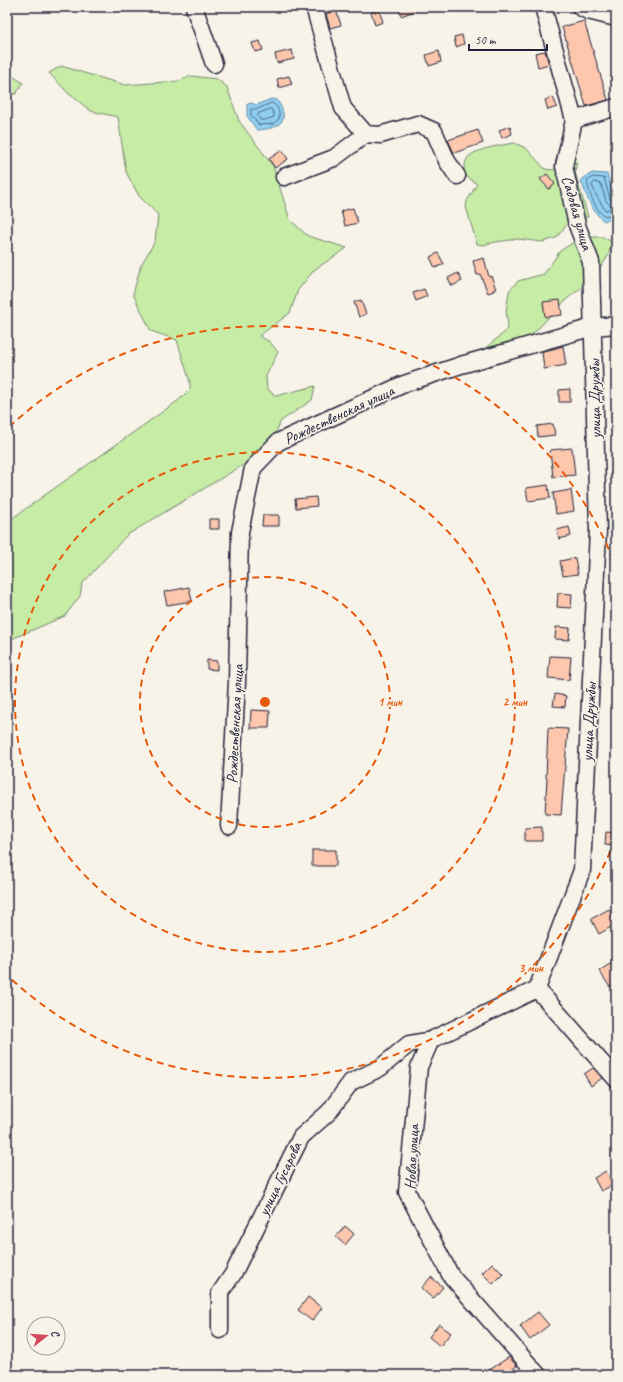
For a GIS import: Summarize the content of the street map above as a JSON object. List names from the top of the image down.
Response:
{
  "streets": {
    "street": [
      "Садовая улица",
      "улица Дружбы",
      "Рождественская улица",
      "Новая улица",
      "улица Гусарова"
    ]
  },
  "crossings": [
    ["Садовая улица", "улица Дружбы"],
    ["Садовая улица", "Рождественская улица"],
    ["улица Дружбы", "Рождественская улица"],
    ["Новая улица", "улица Гусарова"]
  ],
  "scale_bar": "50 m",
  "north": "right",
  "rings": ["1 мин", "2 мин", "3 мин"]
}
